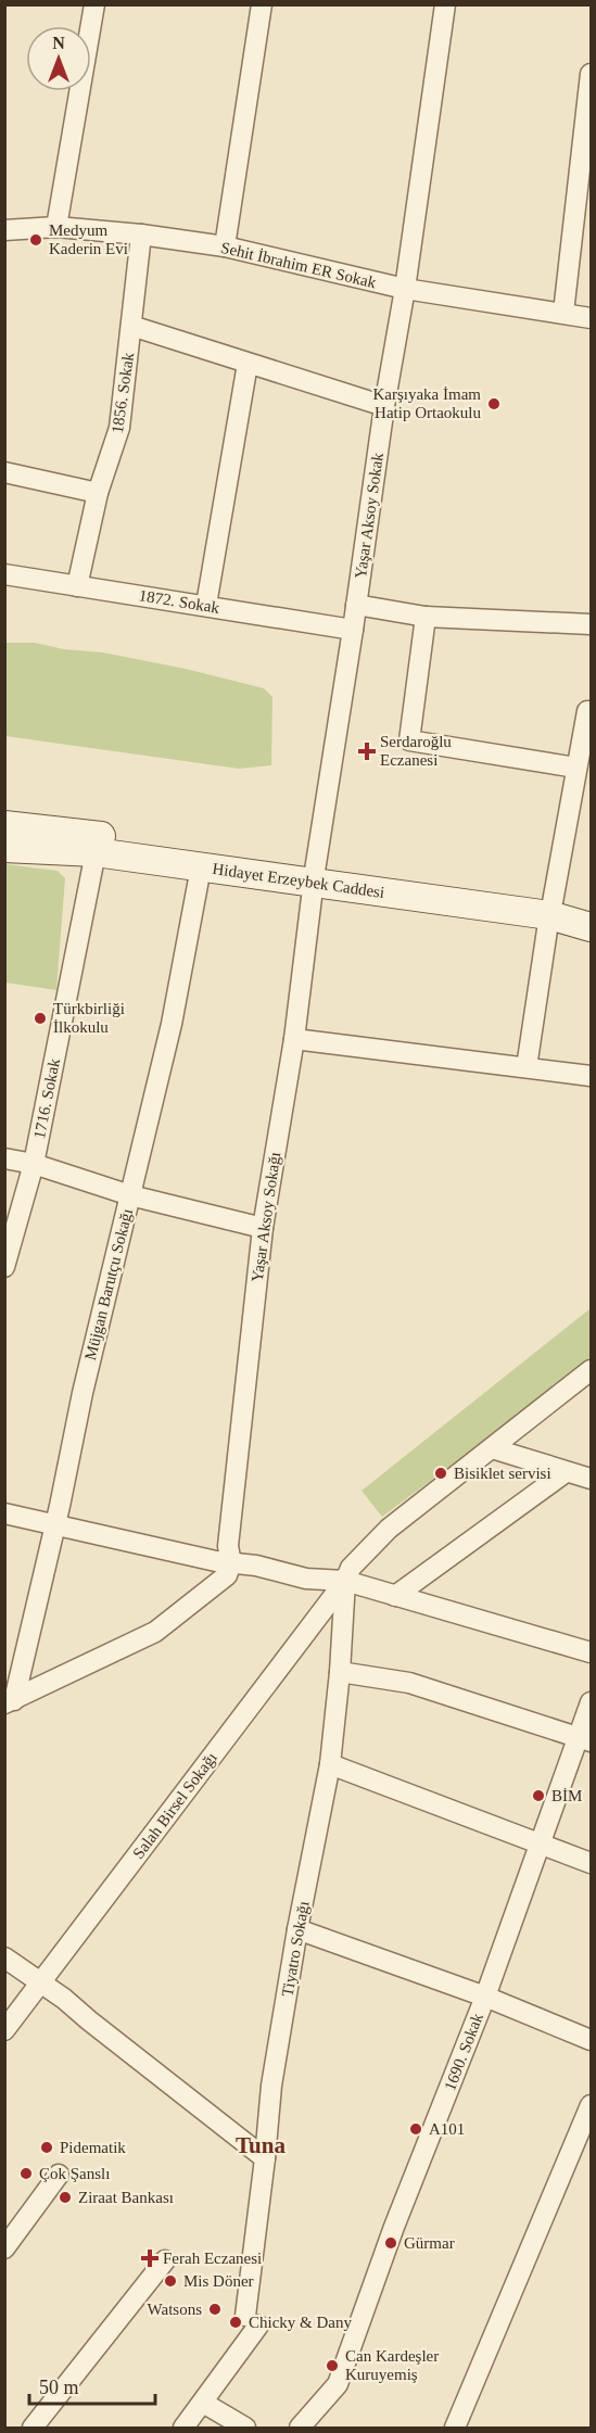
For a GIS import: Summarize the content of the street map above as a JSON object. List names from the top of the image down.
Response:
{
  "streets": {
    "main road": ["Hidayet Erzeybek Caddesi"],
    "street": [
      "Sehit İbrahim ER Sokak",
      "1856. Sokak",
      "Yaşar Aksoy Sokak",
      "1872. Sokak",
      "1716. Sokak",
      "Yaşar Aksoy Sokağı",
      "Müjgan Barutçu Sokağı",
      "Salah Birsel Sokağı",
      "Tiyatro Sokağı",
      "1690. Sokak"
    ]
  },
  "crossings": [
    ["Sehit İbrahim ER Sokak", "1856. Sokak"],
    ["Sehit İbrahim ER Sokak", "Yaşar Aksoy Sokak"],
    ["1856. Sokak", "1872. Sokak"],
    ["Yaşar Aksoy Sokak", "1872. Sokak"],
    ["Yaşar Aksoy Sokak", "Hidayet Erzeybek Caddesi"],
    ["Yaşar Aksoy Sokak", "Yaşar Aksoy Sokağı"],
    ["Hidayet Erzeybek Caddesi", "1716. Sokak"],
    ["Hidayet Erzeybek Caddesi", "Yaşar Aksoy Sokağı"],
    ["Hidayet Erzeybek Caddesi", "Müjgan Barutçu Sokağı"],
    ["Salah Birsel Sokağı", "Tiyatro Sokağı"]
  ],
  "districts": ["Tuna"],
  "places": {
    "other": [
      "Medyum Kaderin Evi",
      "Karşıyaka İmam Hatip Ortaokulu",
      "Türkbirliği İlkokulu",
      "Bisiklet servisi",
      "BİM",
      "A101",
      "Pidematik",
      "Çok Şanslı",
      "Ziraat Bankası",
      "Gürmar",
      "Mis Döner",
      "Watsons",
      "Chicky & Dany",
      "Can Kardeşler Kuruyemiş"
    ],
    "health": ["Serdaroğlu Eczanesi", "Ferah Eczanesi"]
  },
  "scale_bar": "50 m",
  "north": "top"
}
